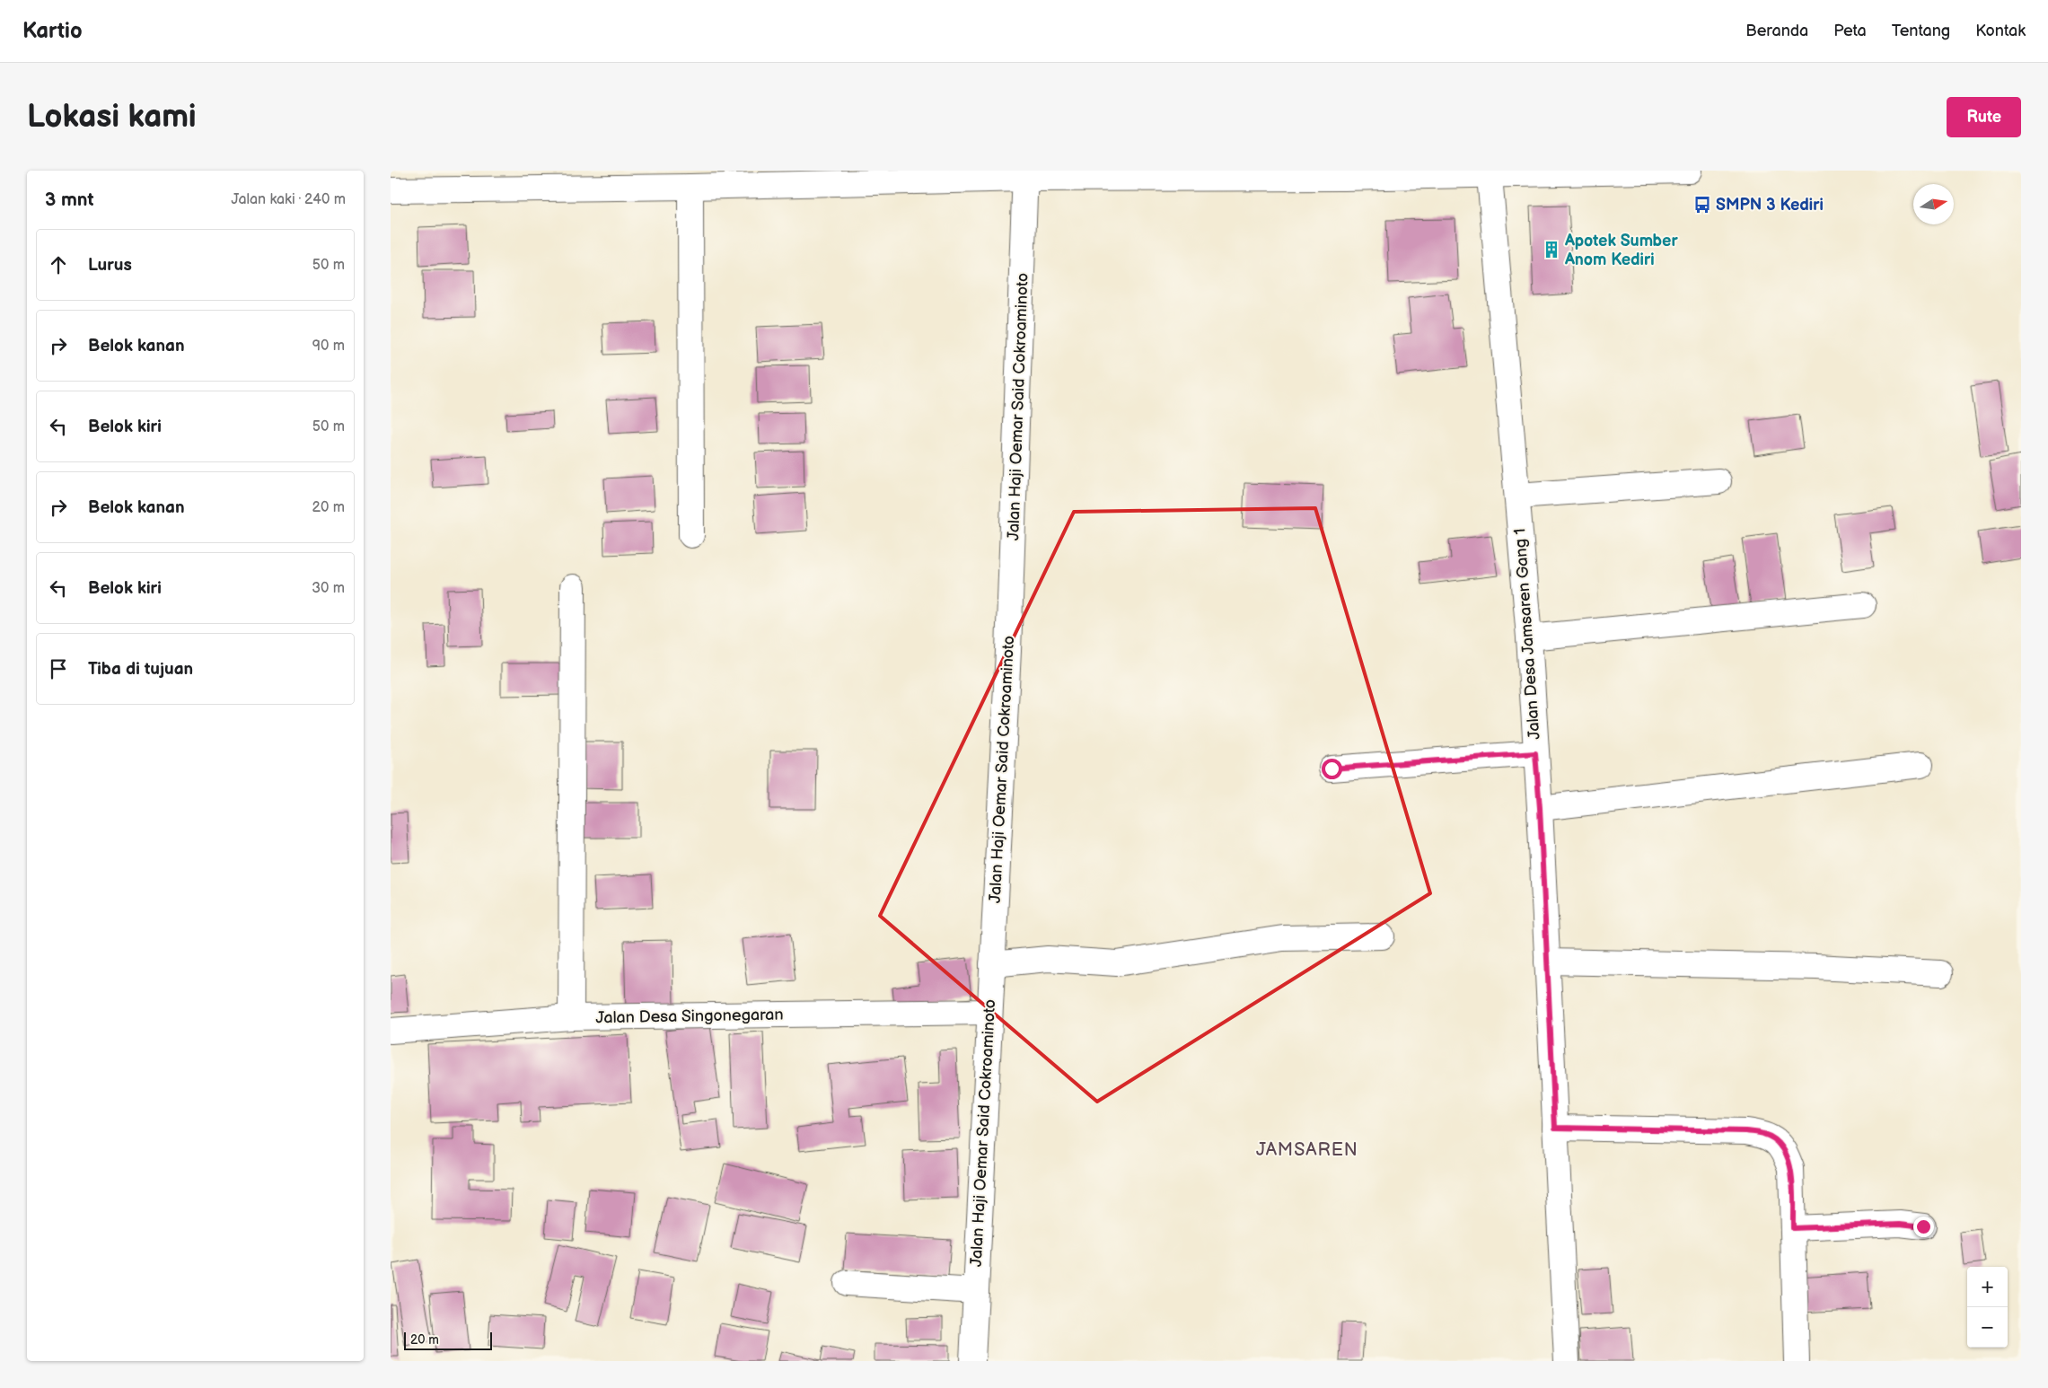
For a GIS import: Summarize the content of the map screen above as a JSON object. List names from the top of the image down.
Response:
{
  "streets": {
    "street": ["Jalan Haji Oemar Said Cokroaminoto", "Jalan Desa Jamsaren Gang 1", "Jalan Desa Singonegaran"]
  },
  "crossings": [
    ["Jalan Haji Oemar Said Cokroaminoto", "Jalan Desa Singonegaran"]
  ],
  "districts": ["JAMSAREN"],
  "places": {
    "bus stop": ["SMPN 3 Kediri"],
    "building": ["Apotek Sumber Anom Kediri"]
  },
  "scale_bar": "20 m",
  "north": "right",
  "page": {
    "header": "Kartio",
    "nav": [
      "Beranda",
      "Peta",
      "Tentang",
      "Kontak"
    ],
    "buttons": "Rute",
    "title": "Lokasi kami",
    "heading": ["3 mnt", "Jalan kaki · 240 m"],
    "list": [
      ["Lurus", "50 m"],
      ["Belok kanan", "90 m"],
      ["Belok kiri", "50 m"],
      ["Belok kanan", "20 m"],
      ["Belok kiri", "30 m"],
      "Tiba di tujuan"
    ],
    "map_buttons": ["+", "−"],
    "scale": "20 m"
  }
}
